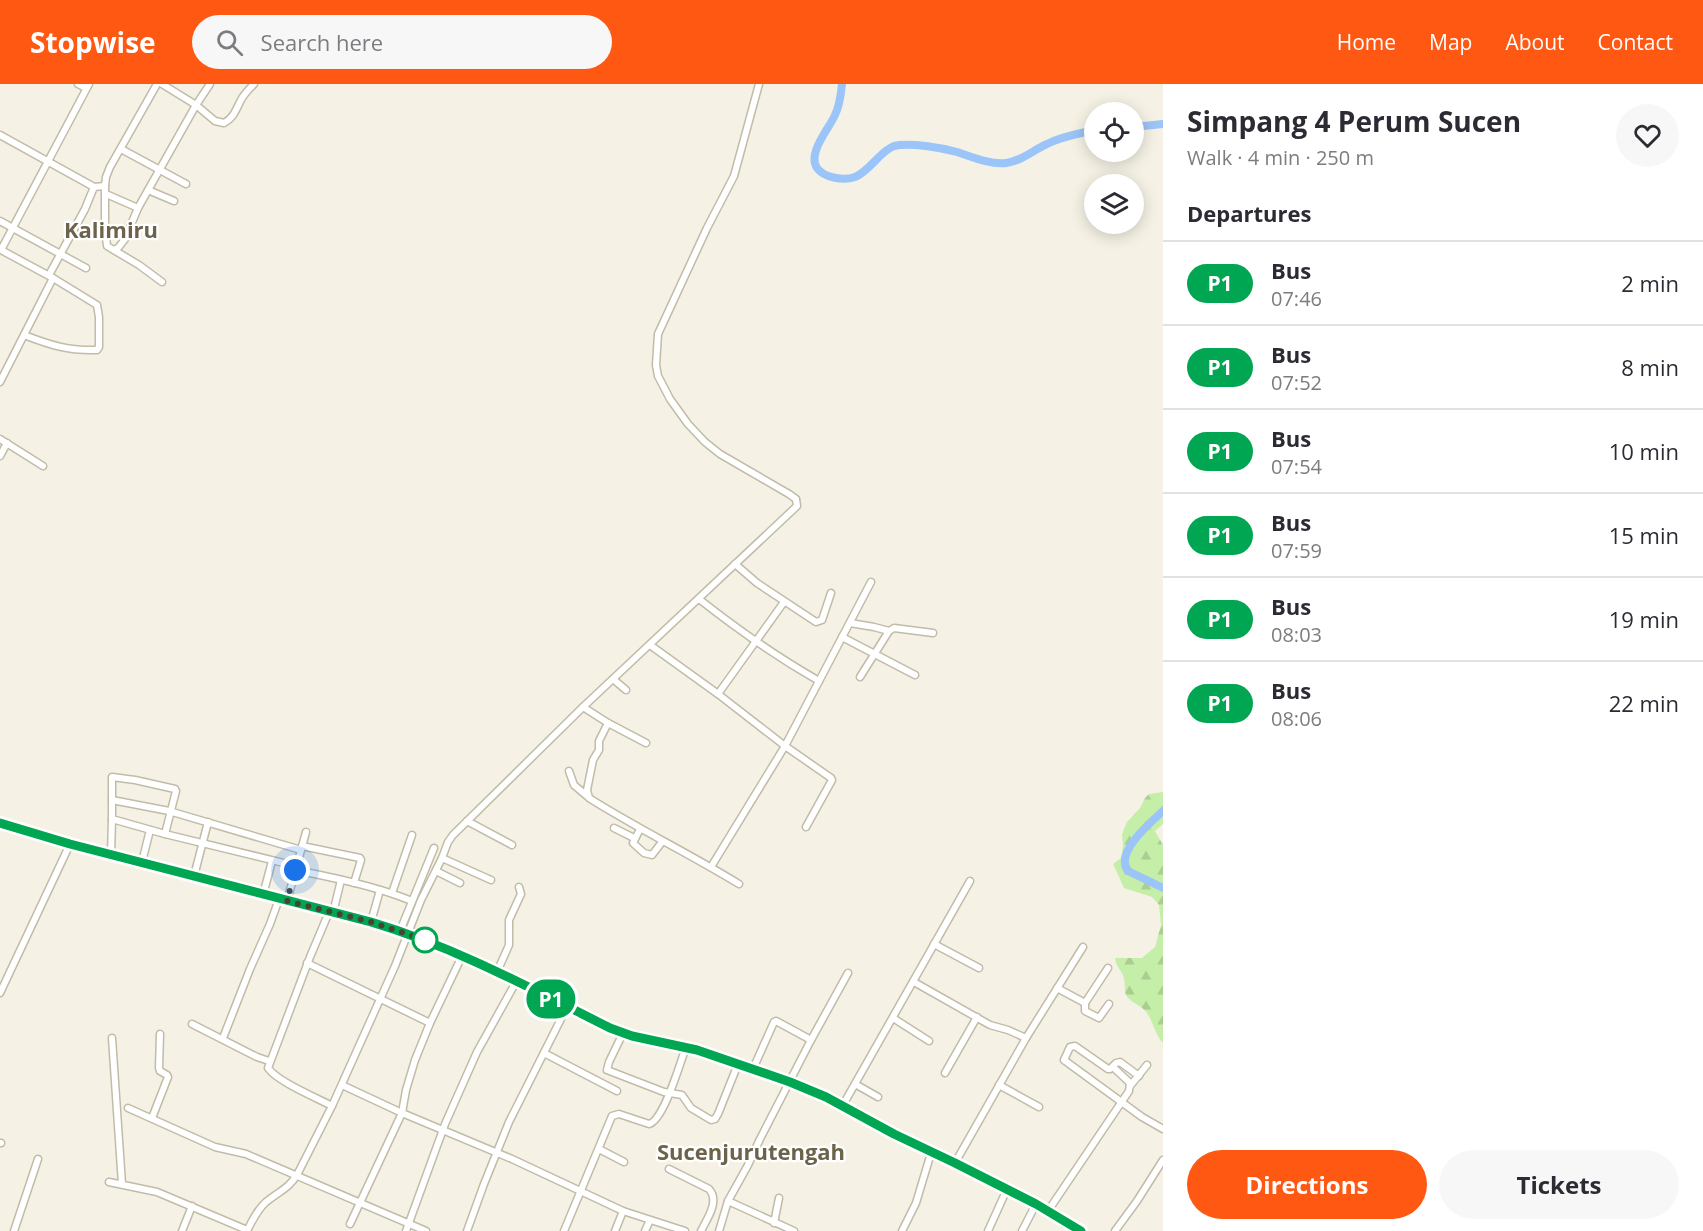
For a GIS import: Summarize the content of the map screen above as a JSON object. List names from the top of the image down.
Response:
{
  "districts": ["Kalimiru", "Sucenjurutengah"],
  "lines": ["bus line P1"],
  "page": {
    "header": "Stopwise",
    "search": "Search here",
    "nav": [
      "Home",
      "Map",
      "About",
      "Contact"
    ],
    "on_map": "P1",
    "heading": [
      ["Simpang 4 Perum Sucen", "Walk · 4 min · 250 m"],
      "Departures"
    ],
    "list": [
      {
        "mark": "P1",
        "name": "Bus",
        "note": "07:46",
        "value": "2 min"
      },
      {
        "mark": "P1",
        "name": "Bus",
        "note": "07:52",
        "value": "8 min"
      },
      {
        "mark": "P1",
        "name": "Bus",
        "note": "07:54",
        "value": "10 min"
      },
      {
        "mark": "P1",
        "name": "Bus",
        "note": "07:59",
        "value": "15 min"
      },
      {
        "mark": "P1",
        "name": "Bus",
        "note": "08:03",
        "value": "19 min"
      },
      {
        "mark": "P1",
        "name": "Bus",
        "note": "08:06",
        "value": "22 min"
      }
    ],
    "buttons": ["Directions", "Tickets"]
  }
}
